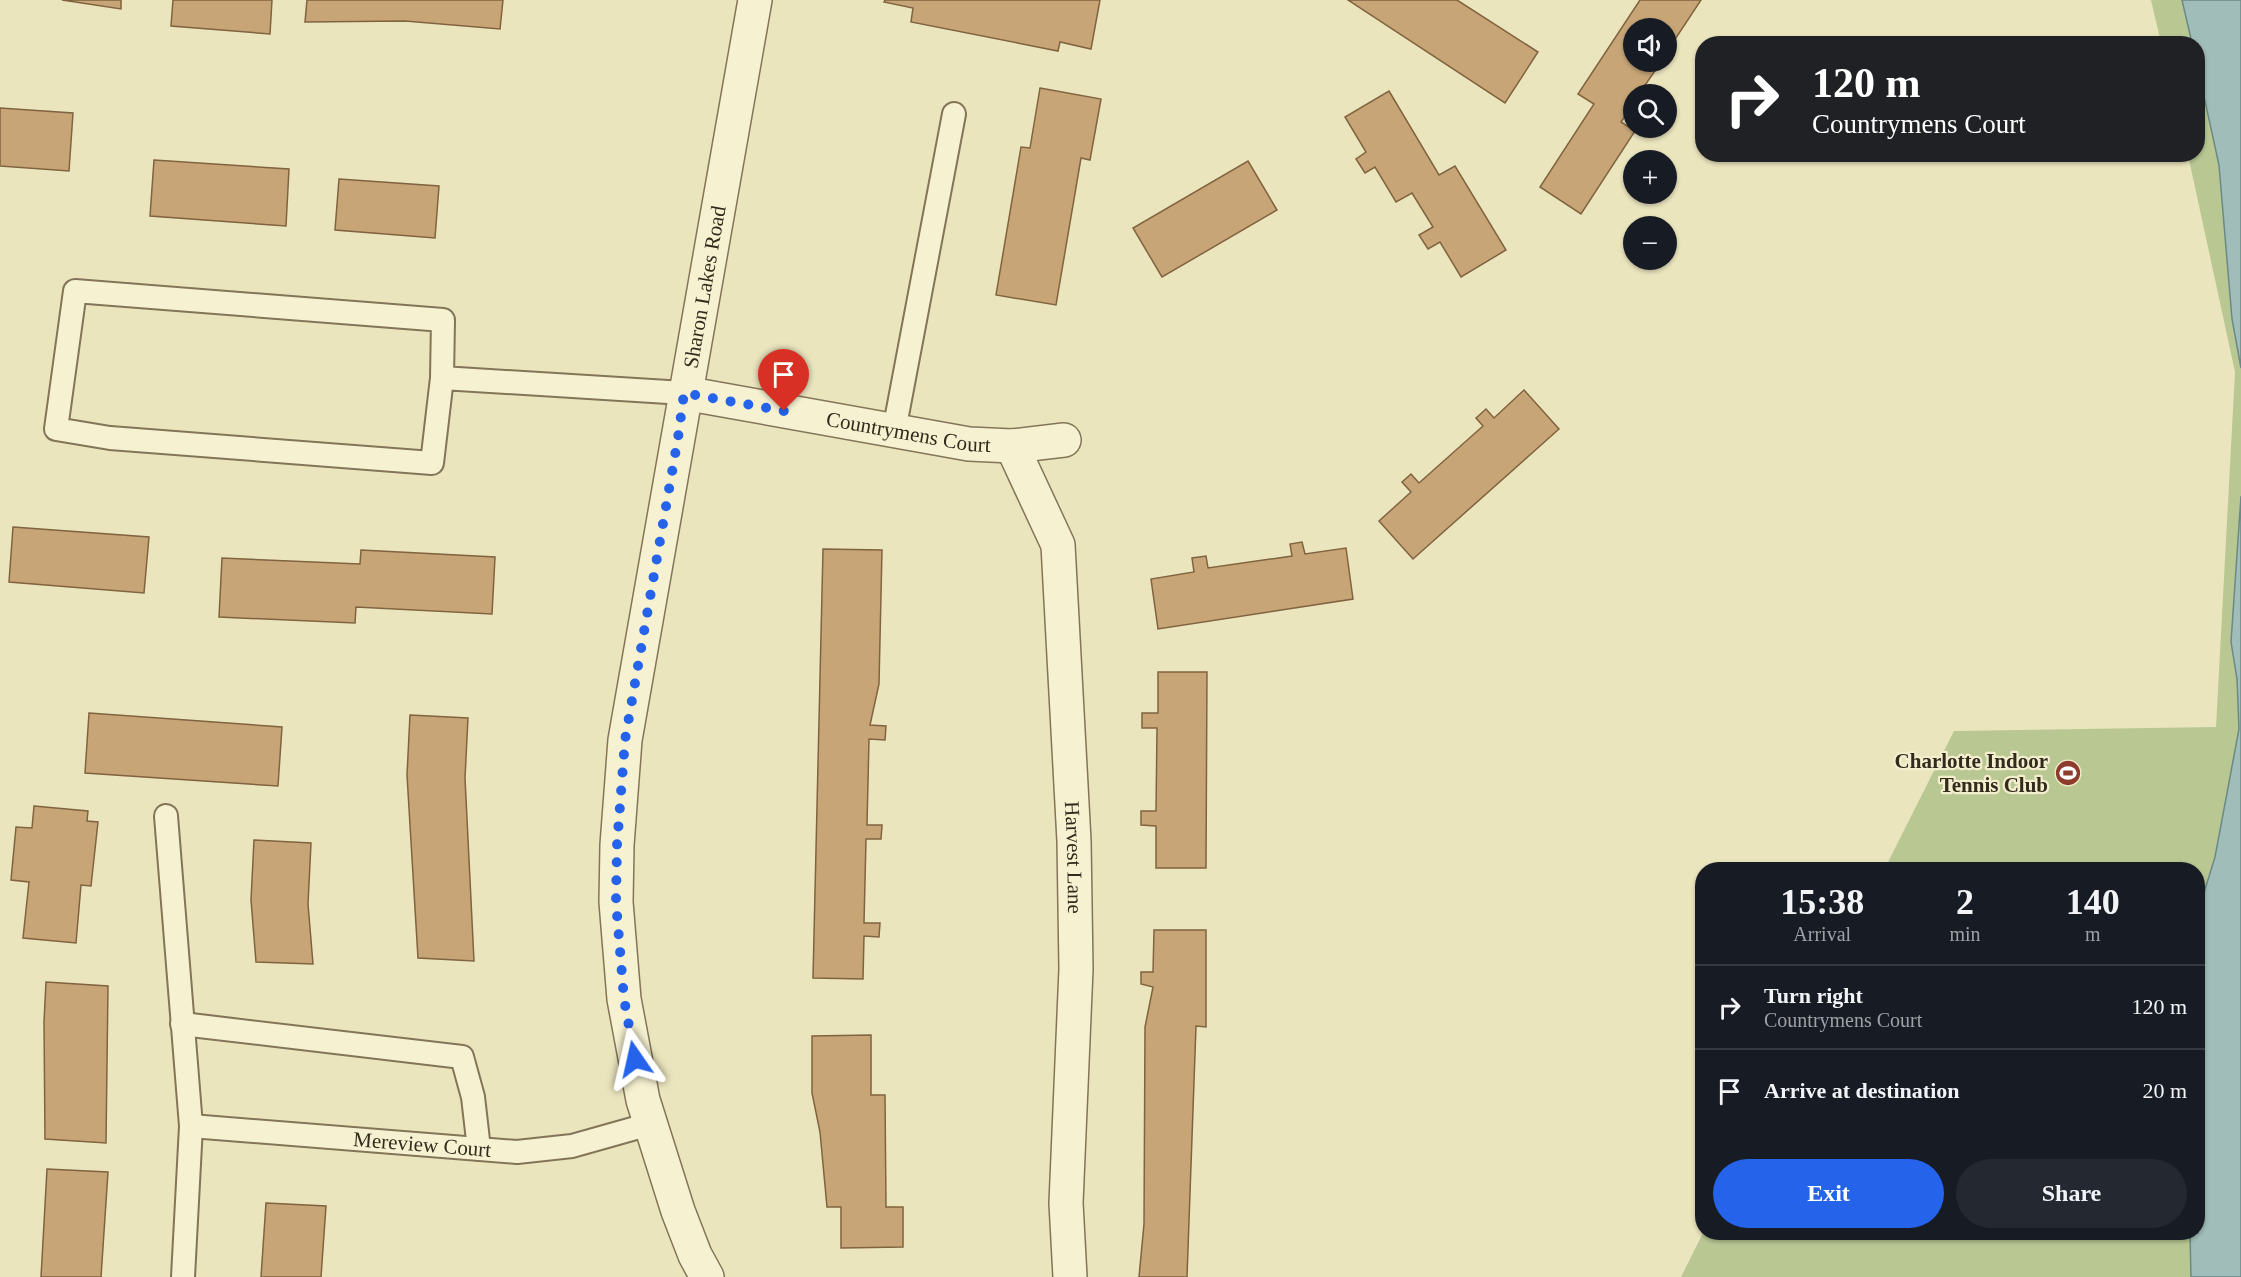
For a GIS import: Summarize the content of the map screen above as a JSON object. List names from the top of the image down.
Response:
{
  "streets": {
    "street": ["Sharon Lakes Road", "Countrymens Court", "Harvest Lane"],
    "lane": ["Mereview Court"]
  },
  "crossings": [
    ["Sharon Lakes Road", "Countrymens Court"],
    ["Sharon Lakes Road", "Mereview Court"],
    ["Countrymens Court", "Harvest Lane"]
  ],
  "places": {
    "sports": ["Charlotte Indoor Tennis Club"]
  },
  "page": {
    "map_buttons": ["+", "−"],
    "turn": ["120 m", "Countrymens Court"],
    "eta": [
      "15:38",
      "Arrival",
      "2",
      "min",
      "140",
      "m"
    ],
    "list": [
      {
        "name": "Turn right",
        "note": "Countrymens Court",
        "value": "120 m"
      },
      {
        "name": "Arrive at destination",
        "value": "20 m"
      }
    ],
    "buttons": ["Exit", "Share"]
  }
}
